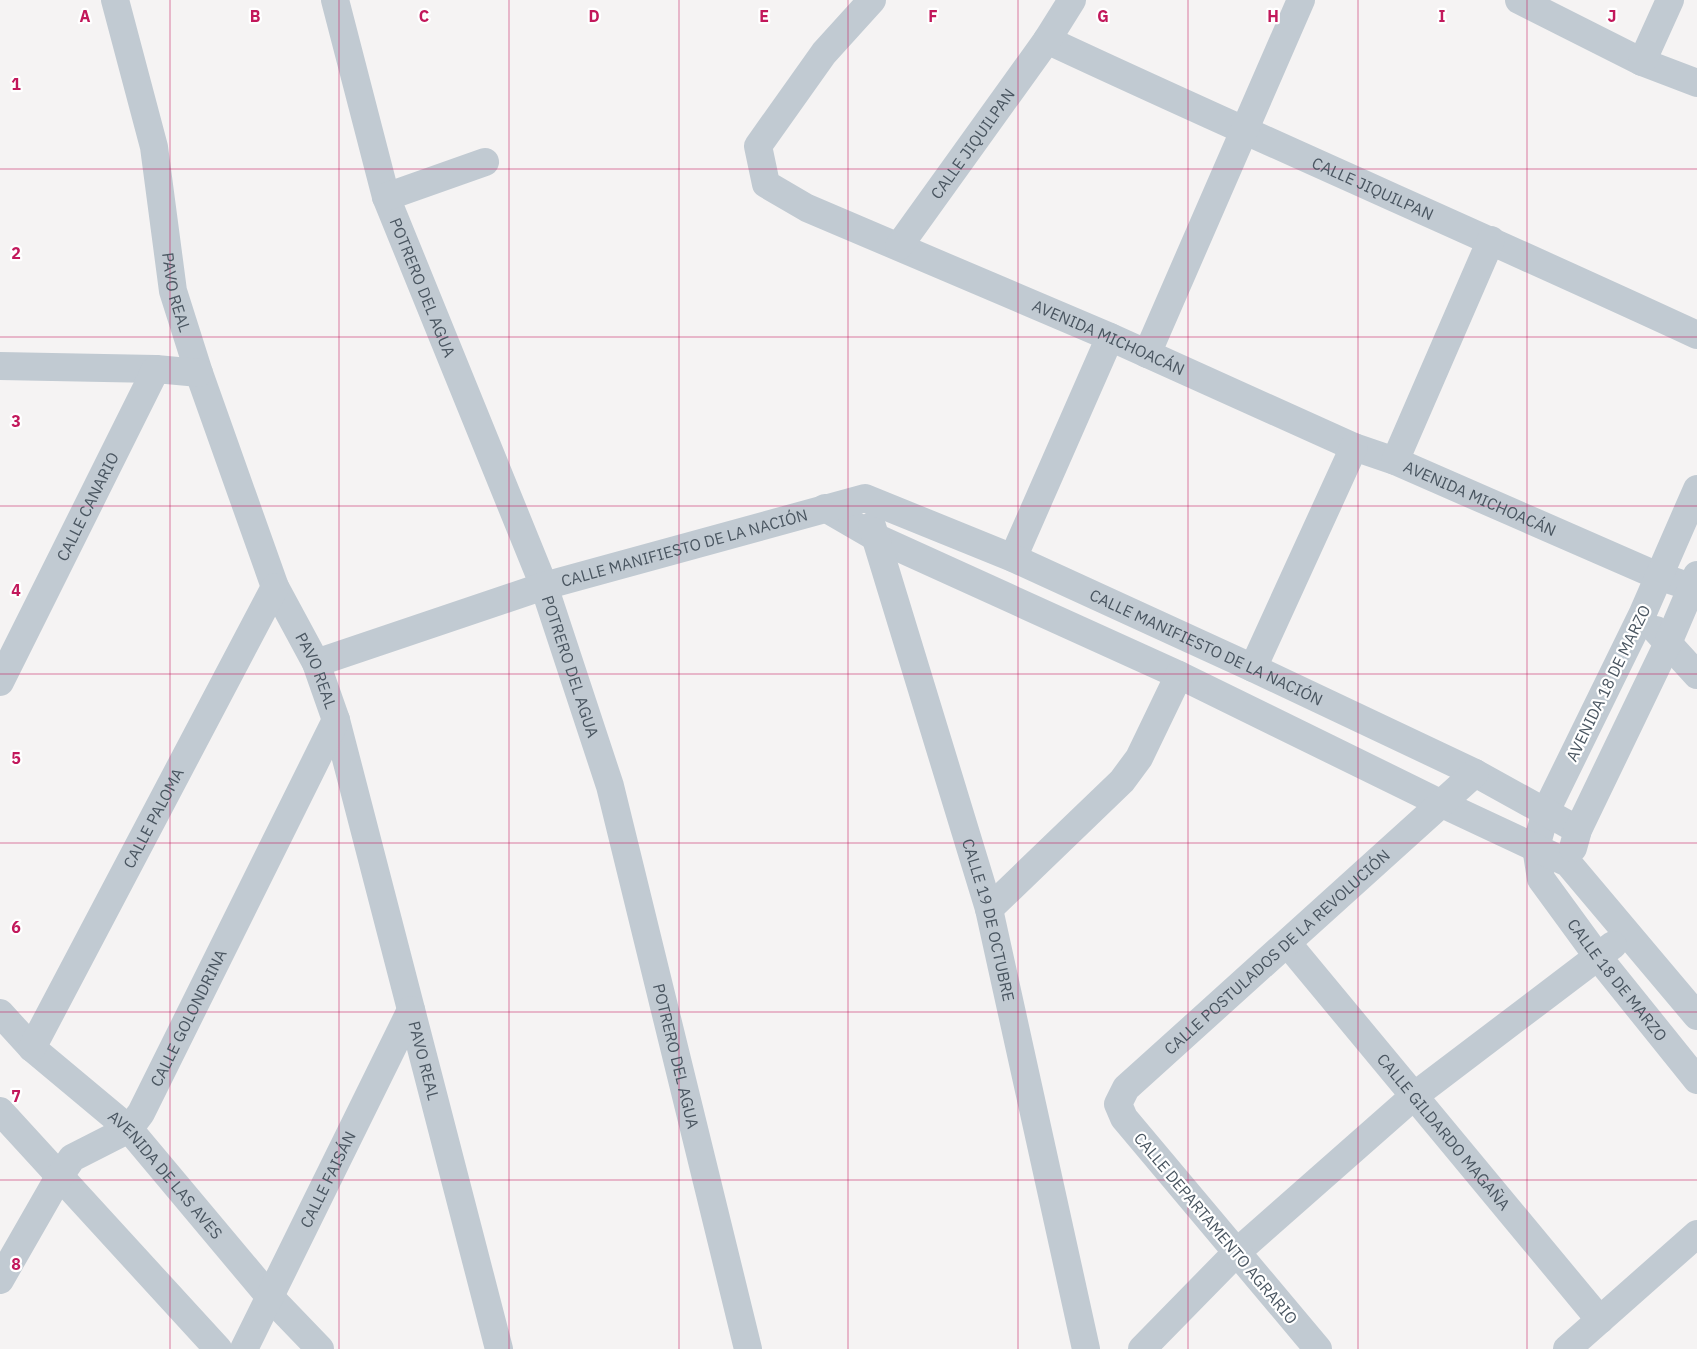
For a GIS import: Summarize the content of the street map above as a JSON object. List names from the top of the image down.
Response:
{
  "streets": {
    "street": [
      "CALLE JIQUILPAN",
      "POTRERO DEL AGUA",
      "PAVO REAL",
      "AVENIDA MICHOACÁN",
      "CALLE CANARIO",
      "CALLE MANIFIESTO DE LA NACIÓN",
      "AVENIDA 18 DE MARZO",
      "CALLE PALOMA",
      "CALLE 19 DE OCTUBRE",
      "CALLE POSTULADOS DE LA REVOLUCIÓN",
      "CALLE 18 DE MARZO",
      "CALLE GOLONDRINA",
      "CALLE GILDARDO MAGAÑA",
      "AVENIDA DE LAS AVES",
      "CALLE FAISÁN",
      "CALLE DEPARTAMENTO AGRARIO"
    ]
  },
  "crossings": [
    ["CALLE JIQUILPAN", "AVENIDA MICHOACÁN"],
    ["POTRERO DEL AGUA", "CALLE MANIFIESTO DE LA NACIÓN"],
    ["PAVO REAL", "CALLE MANIFIESTO DE LA NACIÓN"],
    ["PAVO REAL", "CALLE PALOMA"],
    ["PAVO REAL", "CALLE GOLONDRINA"],
    ["PAVO REAL", "CALLE FAISÁN"],
    ["AVENIDA MICHOACÁN", "AVENIDA 18 DE MARZO"],
    ["CALLE MANIFIESTO DE LA NACIÓN", "AVENIDA 18 DE MARZO"],
    ["CALLE MANIFIESTO DE LA NACIÓN", "CALLE 19 DE OCTUBRE"],
    ["CALLE MANIFIESTO DE LA NACIÓN", "CALLE POSTULADOS DE LA REVOLUCIÓN"],
    ["AVENIDA 18 DE MARZO", "CALLE 18 DE MARZO"],
    ["CALLE PALOMA", "AVENIDA DE LAS AVES"],
    ["CALLE POSTULADOS DE LA REVOLUCIÓN", "CALLE GILDARDO MAGAÑA"],
    ["CALLE POSTULADOS DE LA REVOLUCIÓN", "CALLE DEPARTAMENTO AGRARIO"],
    ["CALLE GOLONDRINA", "AVENIDA DE LAS AVES"],
    ["AVENIDA DE LAS AVES", "CALLE FAISÁN"]
  ],
  "grid": {
    "columns": [
      "A",
      "B",
      "C",
      "D",
      "E",
      "F",
      "G",
      "H",
      "I",
      "J"
    ],
    "rows": [
      "1",
      "2",
      "3",
      "4",
      "5",
      "6",
      "7",
      "8"
    ]
  }
}
